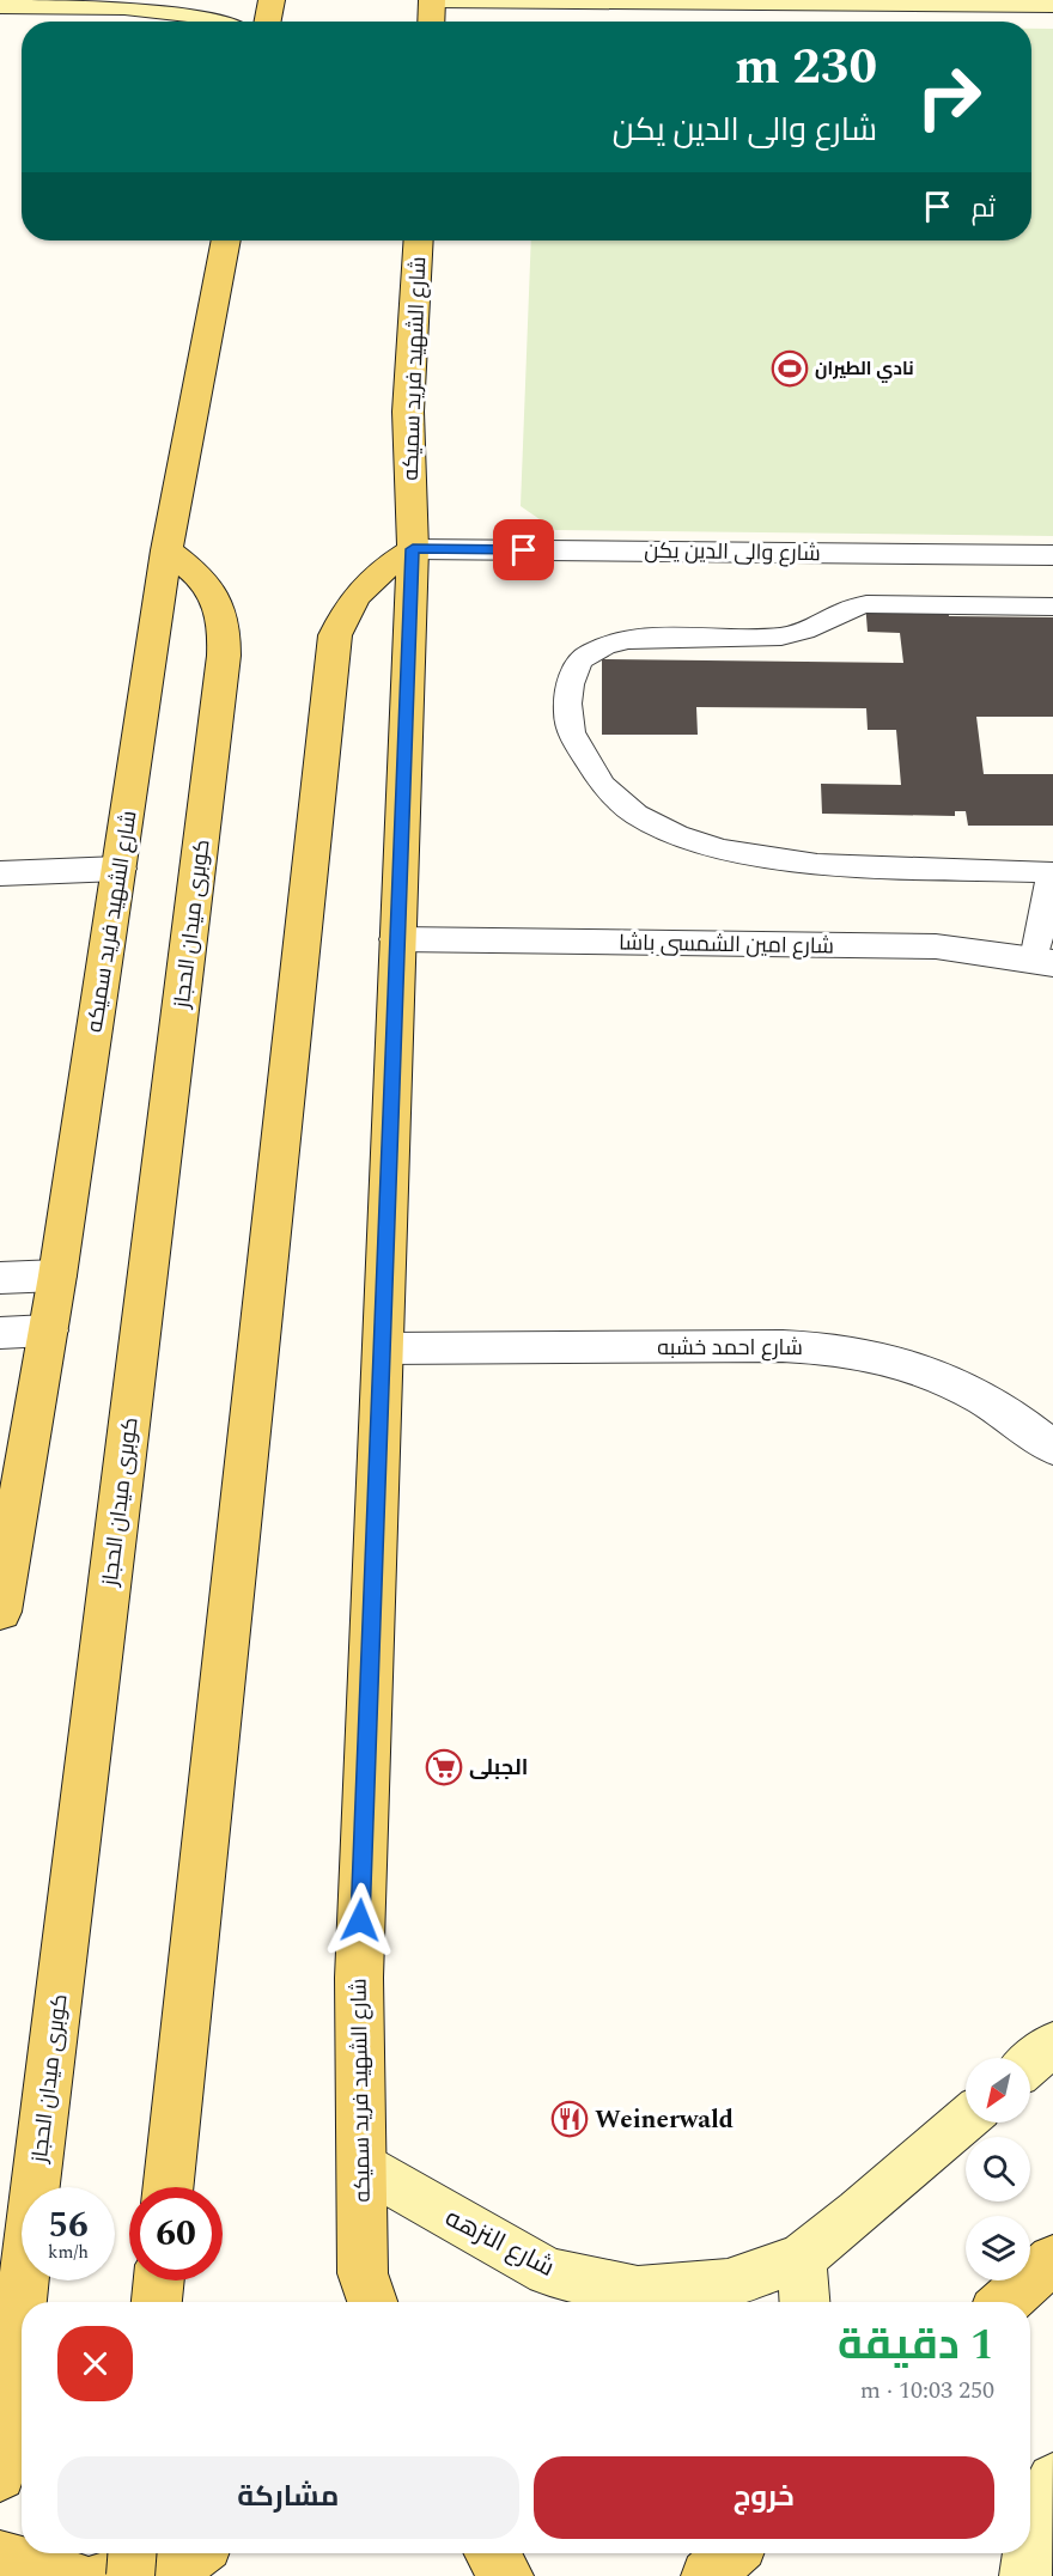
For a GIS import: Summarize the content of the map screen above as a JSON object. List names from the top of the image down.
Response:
{
  "streets": {
    "main road": ["شارع الشهيد فريد سميكه", "كوبرى ميدان الحجاز"],
    "street": [
      "شارع والى الدين يكن",
      "شارع امين الشمسى باشا",
      "شارع احمد خشبه",
      "شارع النزهه"
    ]
  },
  "crossings": [
    ["شارع الشهيد فريد سميكه", "شارع والى الدين يكن"],
    ["شارع الشهيد فريد سميكه", "كوبرى ميدان الحجاز"],
    ["شارع الشهيد فريد سميكه", "شارع امين الشمسى باشا"],
    ["شارع الشهيد فريد سميكه", "شارع احمد خشبه"],
    ["شارع الشهيد فريد سميكه", "شارع النزهه"]
  ],
  "places": {
    "sports": ["نادي الطيران"],
    "supermarket": ["الجبلى"],
    "restaurant": ["Weinerwald"]
  },
  "north": "bottom left",
  "page": {
    "turn": ["230 m", "شارع والى الدين يكن"],
    "then": "ثم",
    "speed": "56 km/h",
    "limit": "60",
    "heading": ["1 دقيقة", "250 m · 10:03"],
    "buttons": ["خروج", "مشاركة"]
  }
}
